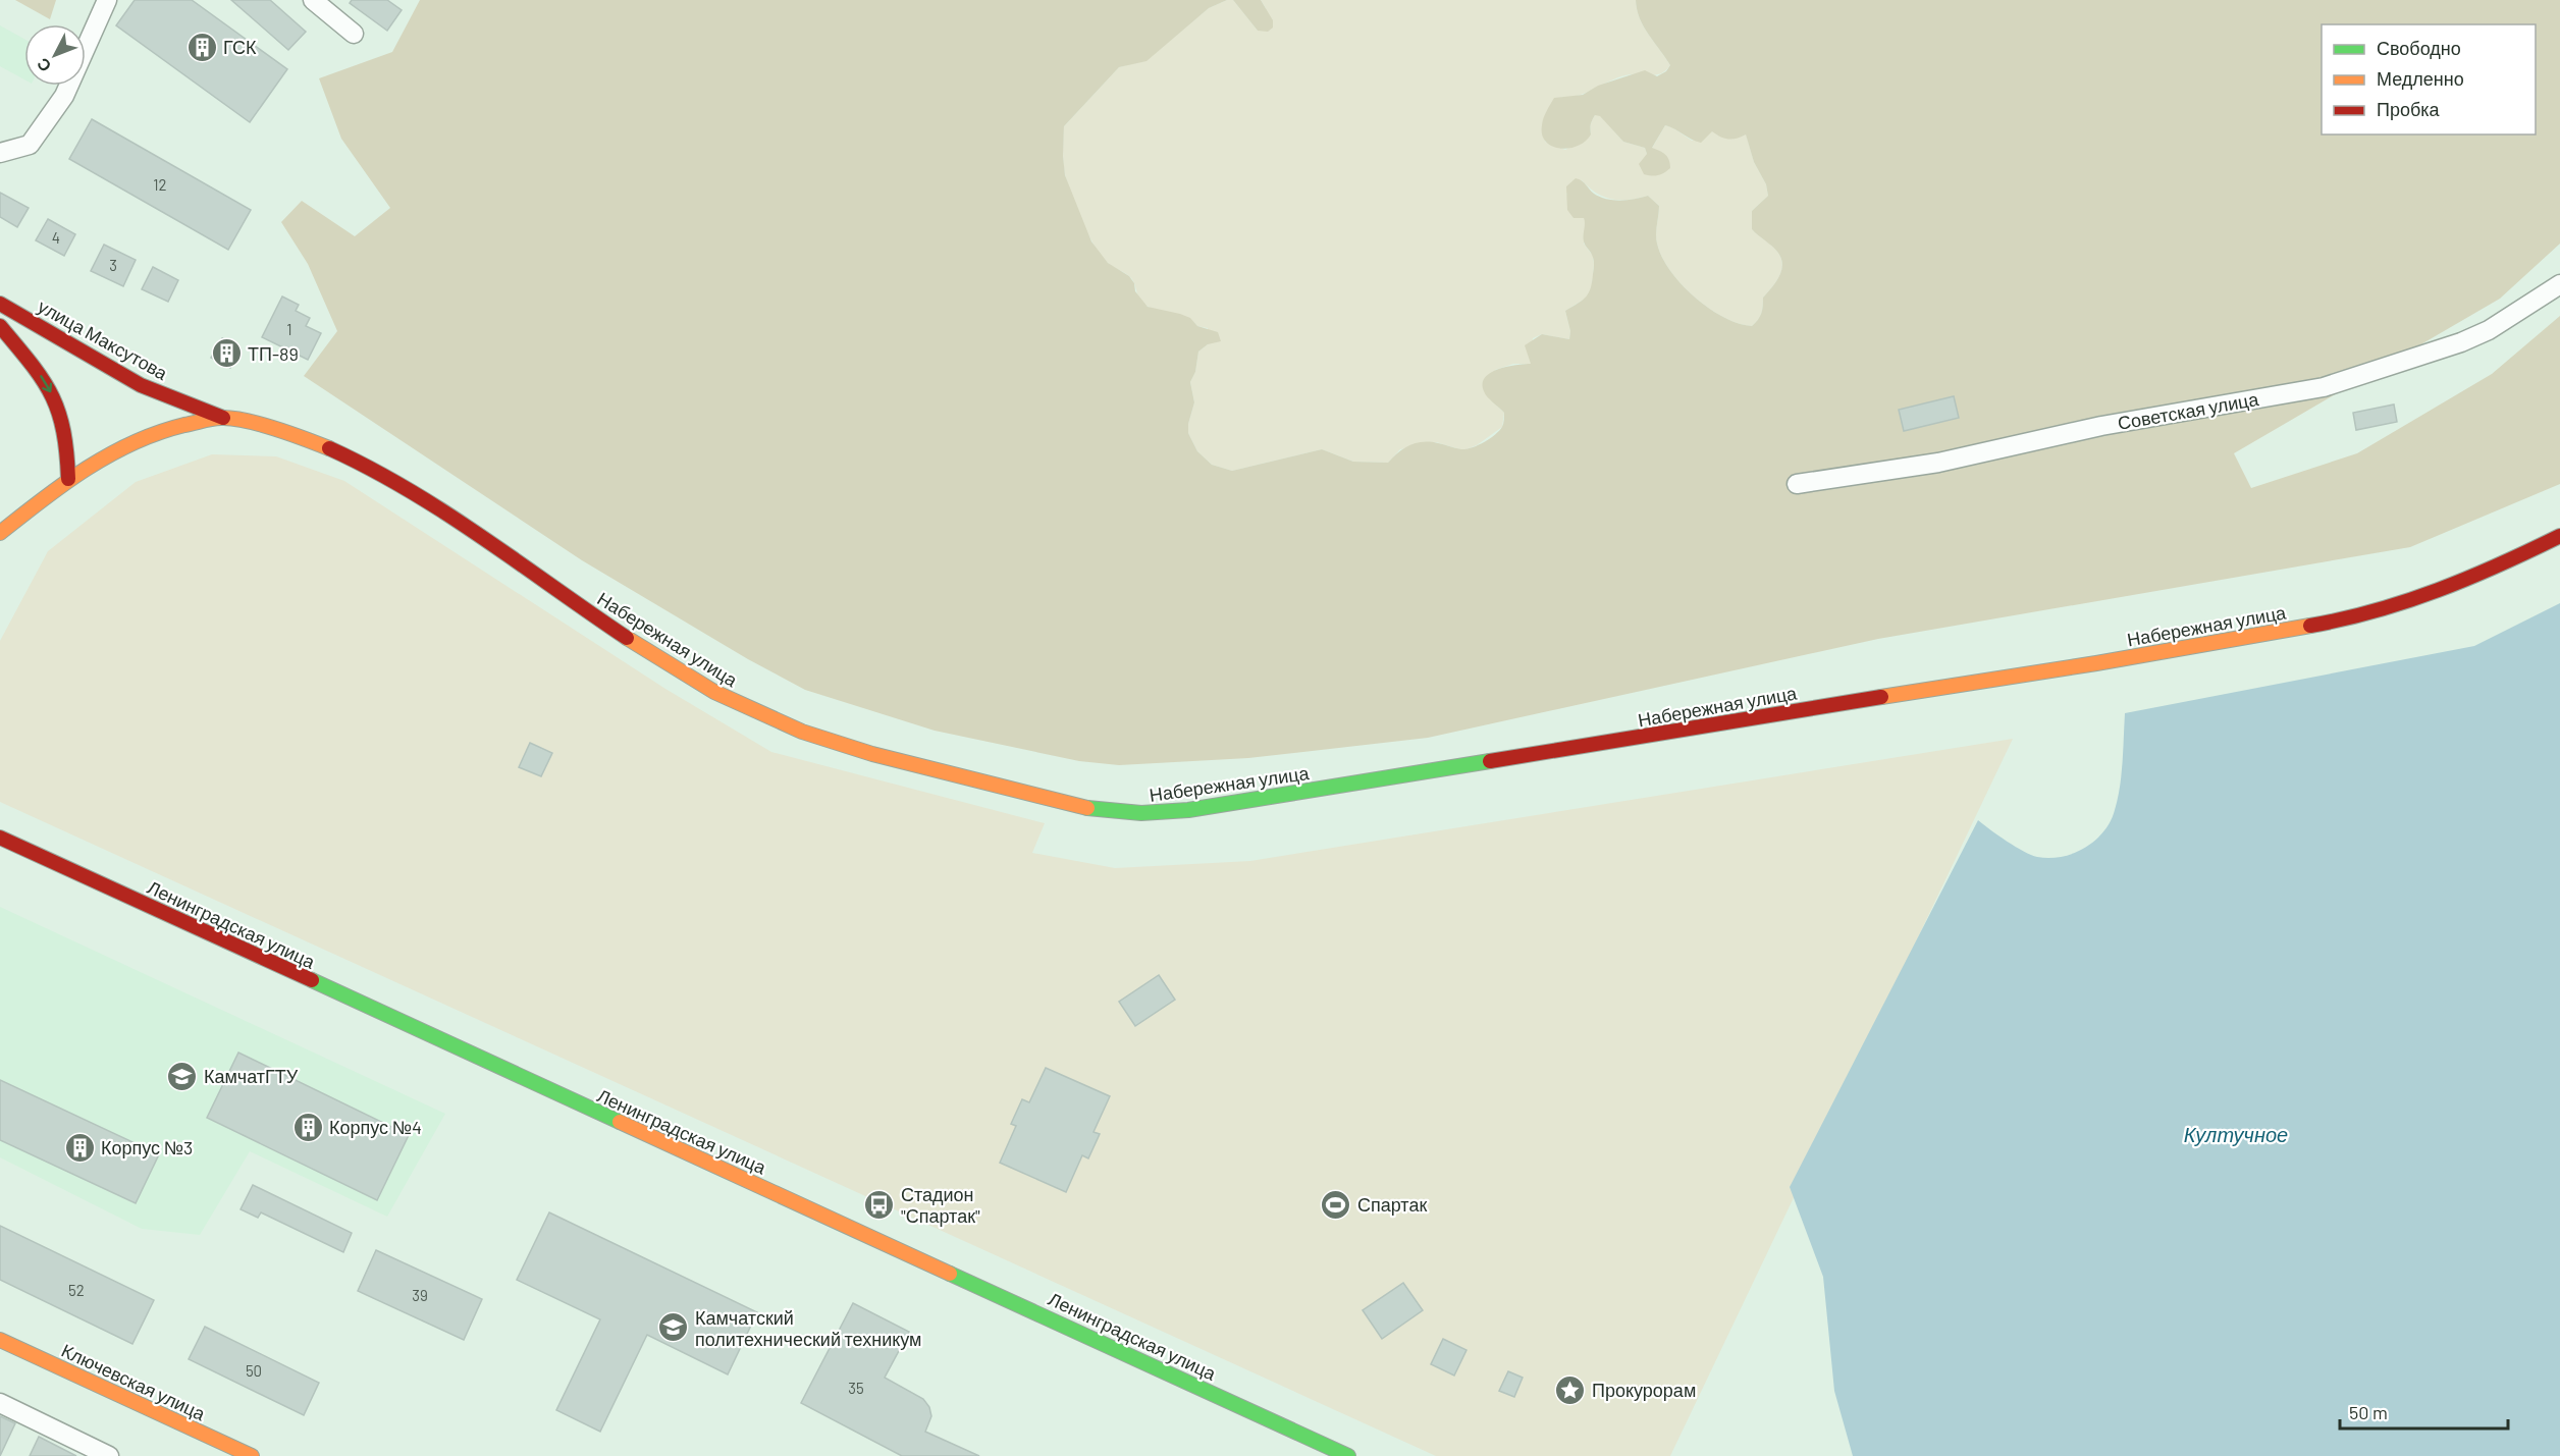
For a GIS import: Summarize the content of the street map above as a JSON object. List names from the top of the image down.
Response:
{
  "streets": {
    "main road": [
      "улица Максутова",
      "Набережная улица",
      "Ленинградская улица",
      "Ключевская улица"
    ],
    "street": ["Советская улица"]
  },
  "crossings": [
    ["улица Максутова", "Набережная улица"]
  ],
  "water": ["Култучное"],
  "places": {
    "building": [
      "ГСК",
      "ТП-89",
      "Корпус №4",
      "Корпус №3"
    ],
    "school or university": ["КамчатГТУ", "Камчатский политехнический техникум"],
    "bus stop": ["Стадион \"Спартак\""],
    "sports": ["Спартак"],
    "place": ["Прокурорам"]
  },
  "house_numbers": [
    "12",
    "4",
    "3",
    "1",
    "52",
    "39",
    "50",
    "35"
  ],
  "legend": ["Свободно", "Медленно", "Пробка"],
  "scale_bar": "50 m",
  "north": "bottom left"
}
